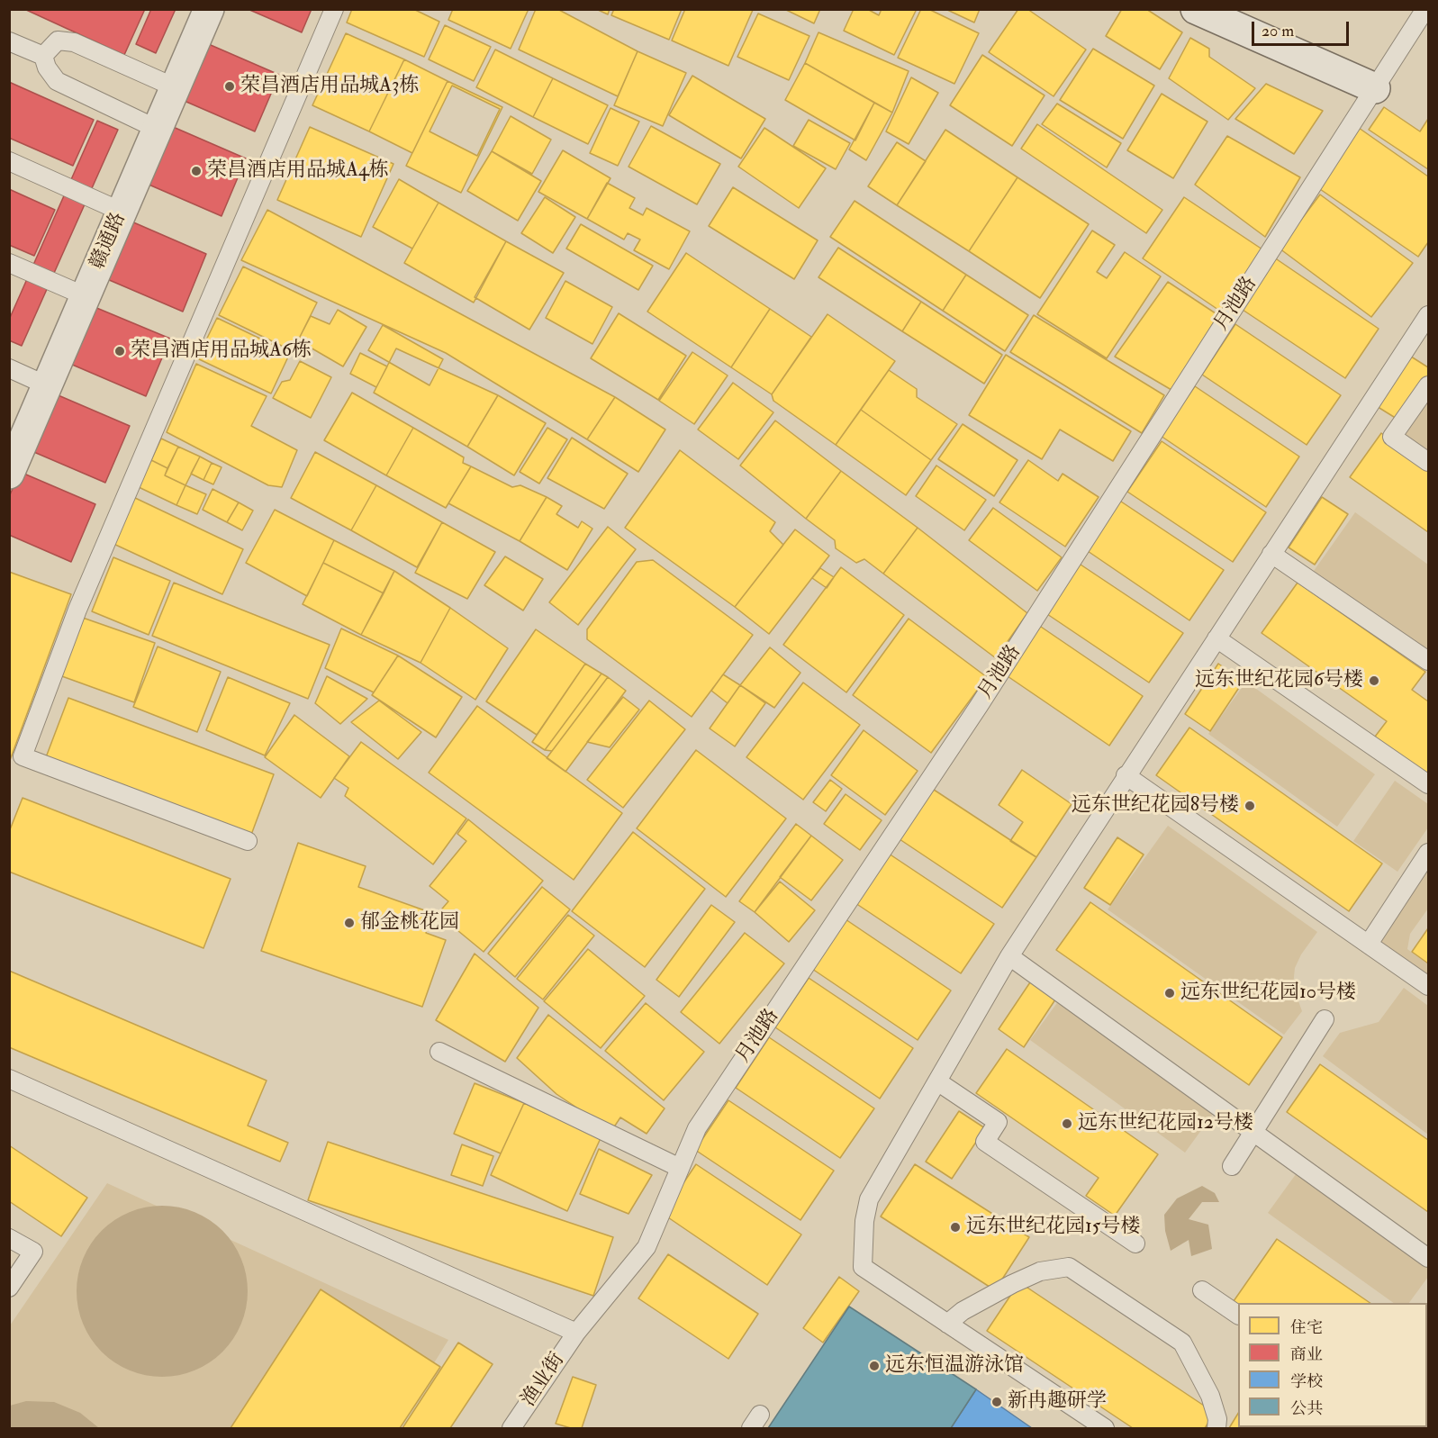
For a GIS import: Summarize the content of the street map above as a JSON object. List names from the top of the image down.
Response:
{
  "streets": {
    "street": ["赣通路"],
    "lane": ["月池路", "渔业街"]
  },
  "crossings": [
    ["月池路", "渔业街"]
  ],
  "places": [
    "荣昌酒店用品城A3栋",
    "荣昌酒店用品城A4栋",
    "荣昌酒店用品城A6栋",
    "远东世纪花园6号楼",
    "远东世纪花园8号楼",
    "郁金桃花园",
    "远东世纪花园10号楼",
    "远东世纪花园12号楼",
    "远东世纪花园15号楼",
    "远东恒温游泳馆",
    "新冉趣研学"
  ],
  "legend": [
    "住宅",
    "商业",
    "学校",
    "公共"
  ],
  "scale_bar": "20 m"
}
